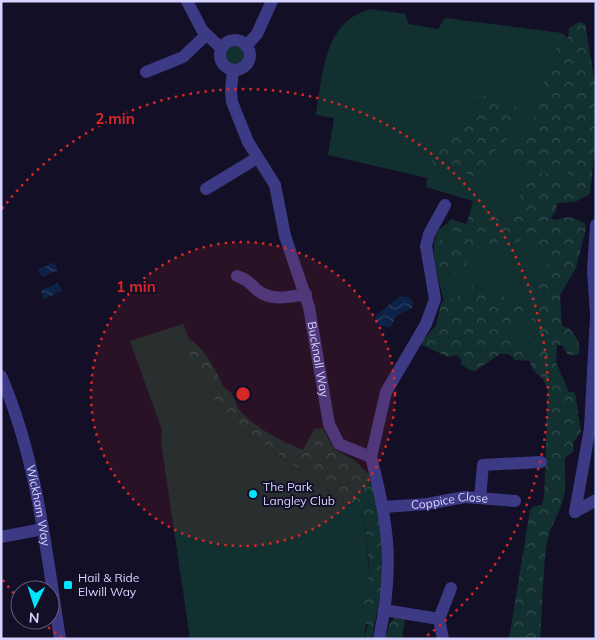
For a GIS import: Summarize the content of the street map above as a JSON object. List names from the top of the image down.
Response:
{
  "streets": {
    "street": ["Bucknall Way", "Coppice Close", "Wickham Way"]
  },
  "places": {
    "other": ["The Park Langley Club"],
    "transit": ["Hail & Ride Elwill Way"]
  },
  "north": "bottom",
  "rings": ["2 min", "1 min"]
}
